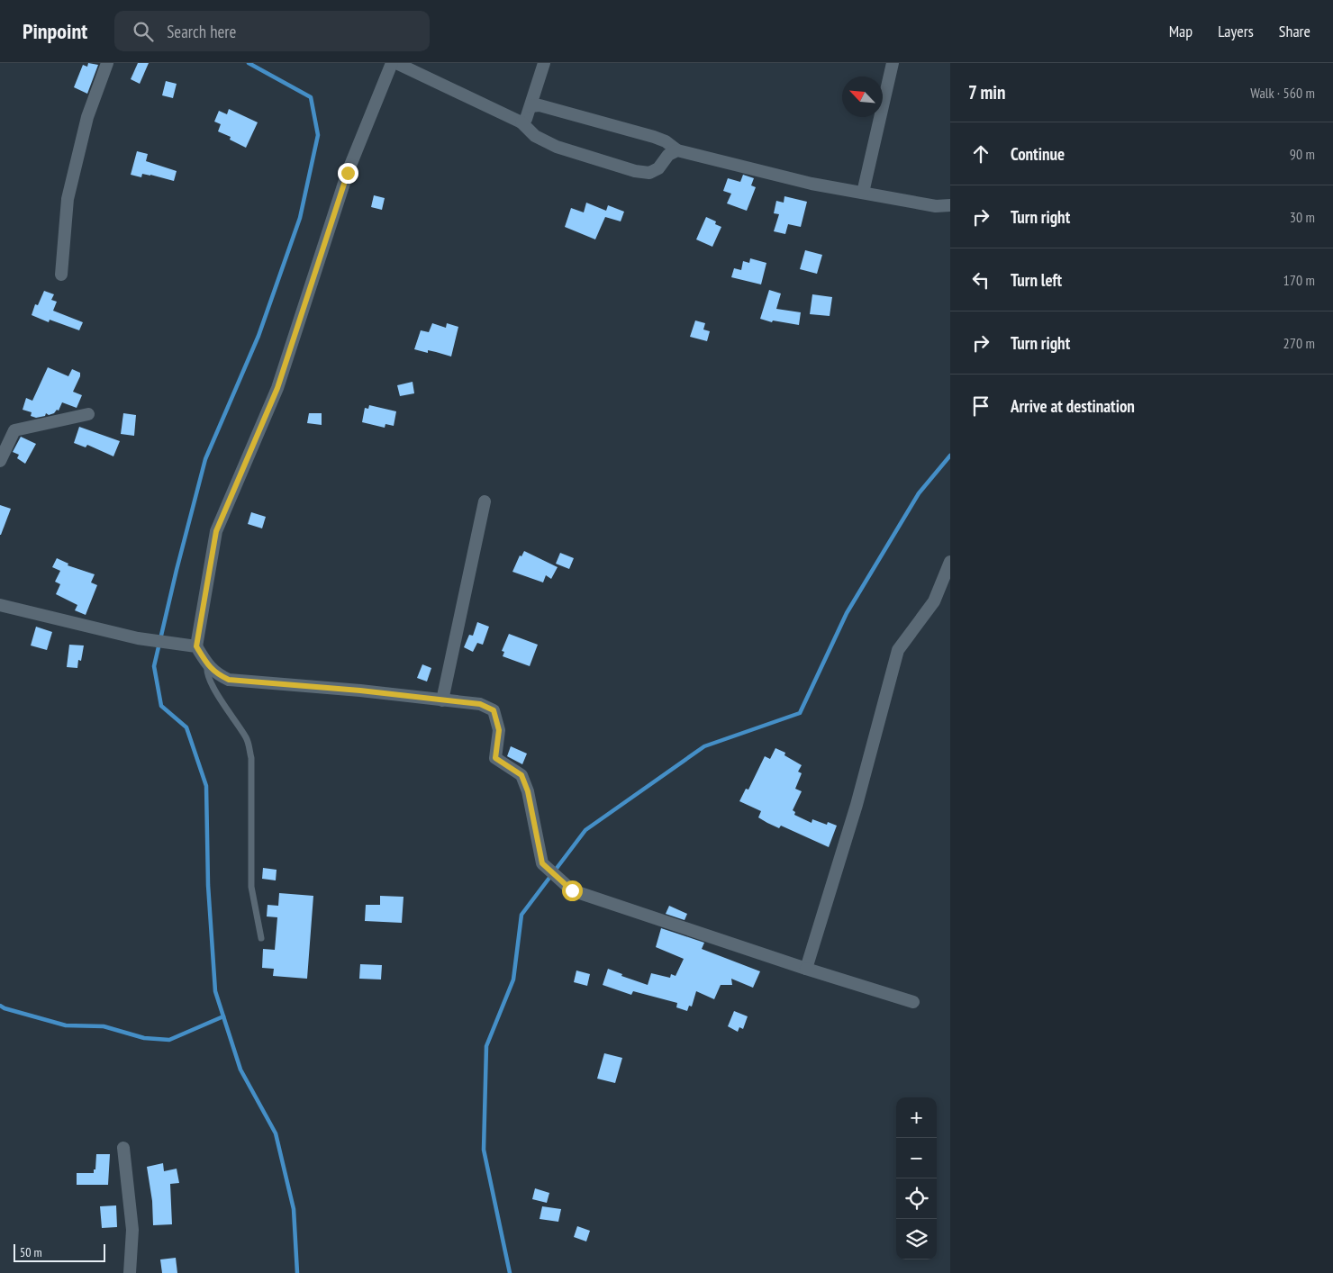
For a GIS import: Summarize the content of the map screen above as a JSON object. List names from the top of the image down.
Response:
{
  "scale_bar": "50 m",
  "north": "top left",
  "page": {
    "header": "Pinpoint",
    "search": "Search here",
    "nav": ["Map", "Layers", "Share"],
    "heading": ["7 min", "Walk · 560 m"],
    "list": [
      ["Continue", "90 m"],
      ["Turn right", "30 m"],
      ["Turn left", "170 m"],
      ["Turn right", "270 m"],
      "Arrive at destination"
    ],
    "map_buttons": ["+", "−"],
    "scale": "50 m"
  }
}
